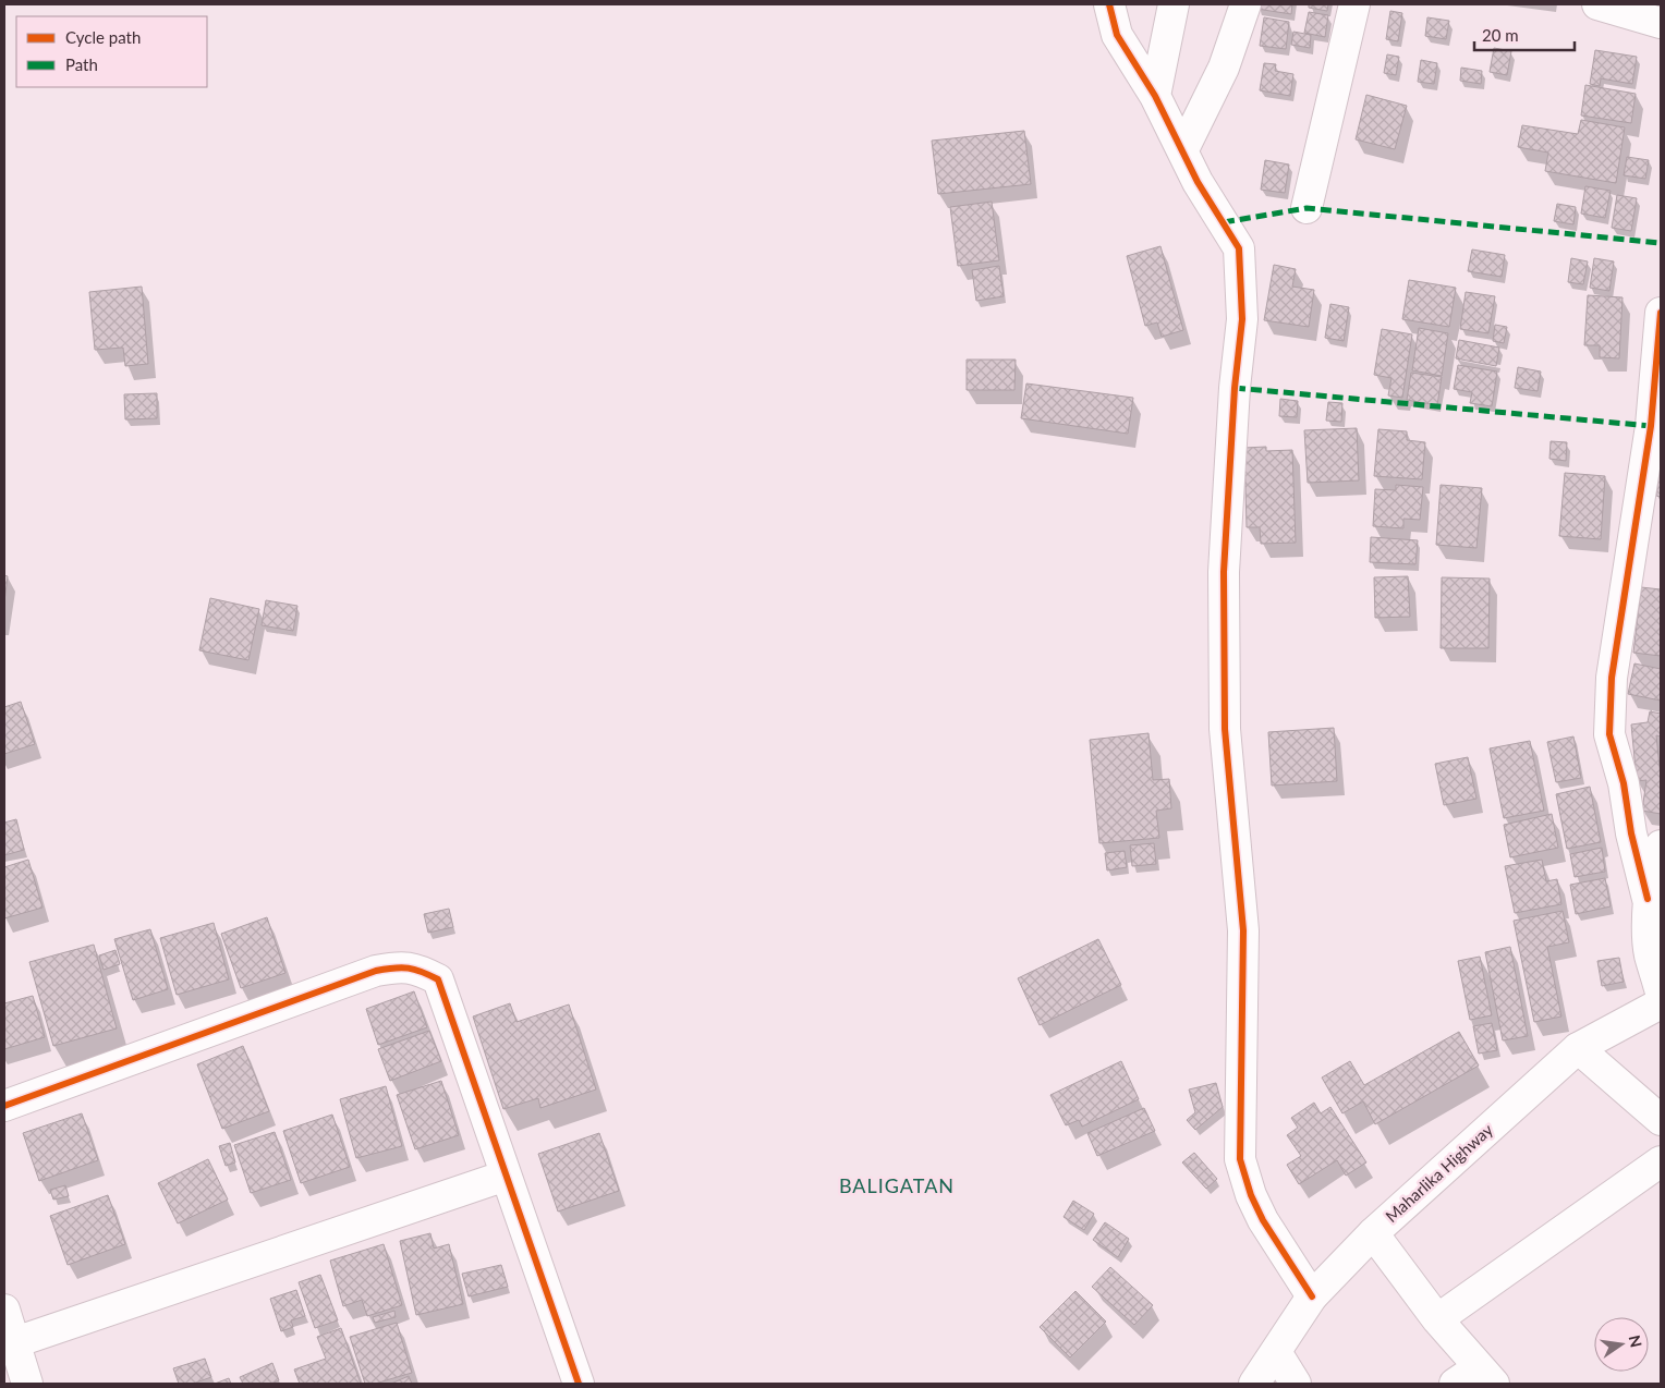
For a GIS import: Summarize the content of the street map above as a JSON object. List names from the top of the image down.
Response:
{
  "streets": {
    "main road": ["Maharlika Highway"]
  },
  "districts": ["BALIGATAN"],
  "legend": ["Cycle path", "Path"],
  "scale_bar": "20 m",
  "north": "right"
}
